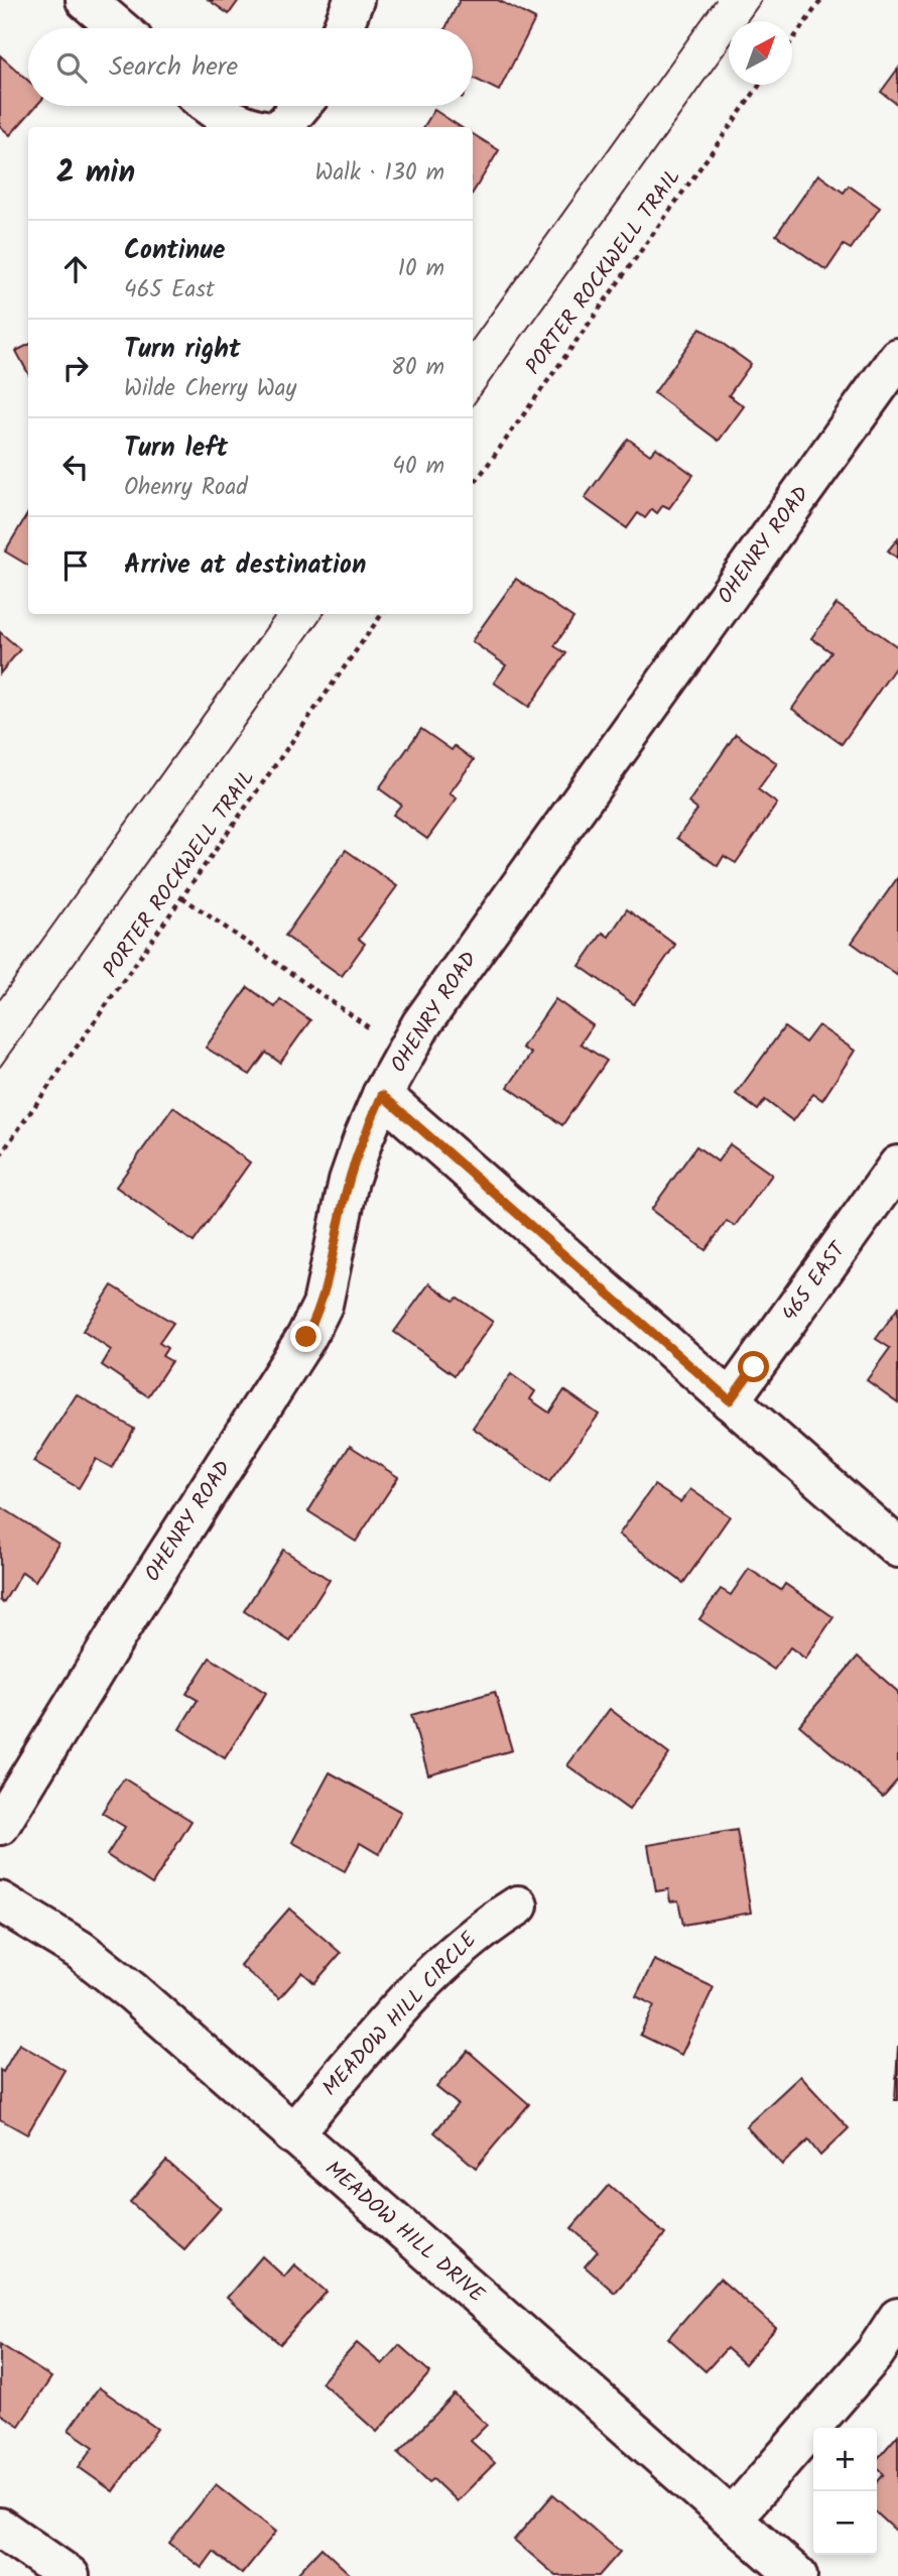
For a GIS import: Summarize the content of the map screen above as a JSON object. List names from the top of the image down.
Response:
{
  "streets": {
    "street": [
      "OHENRY ROAD",
      "465 EAST",
      "MEADOW HILL CIRCLE",
      "MEADOW HILL DRIVE"
    ],
    "path": ["PORTER ROCKWELL TRAIL"]
  },
  "crossings": [
    ["MEADOW HILL CIRCLE", "MEADOW HILL DRIVE"]
  ],
  "north": "top right",
  "page": {
    "search": "Search here",
    "heading": ["2 min", "Walk · 130 m"],
    "list": [
      ["Continue", "465 East", "10 m"],
      ["Turn right", "Wilde Cherry Way", "80 m"],
      ["Turn left", "Ohenry Road", "40 m"],
      "Arrive at destination"
    ],
    "map_buttons": ["+", "−"]
  }
}
